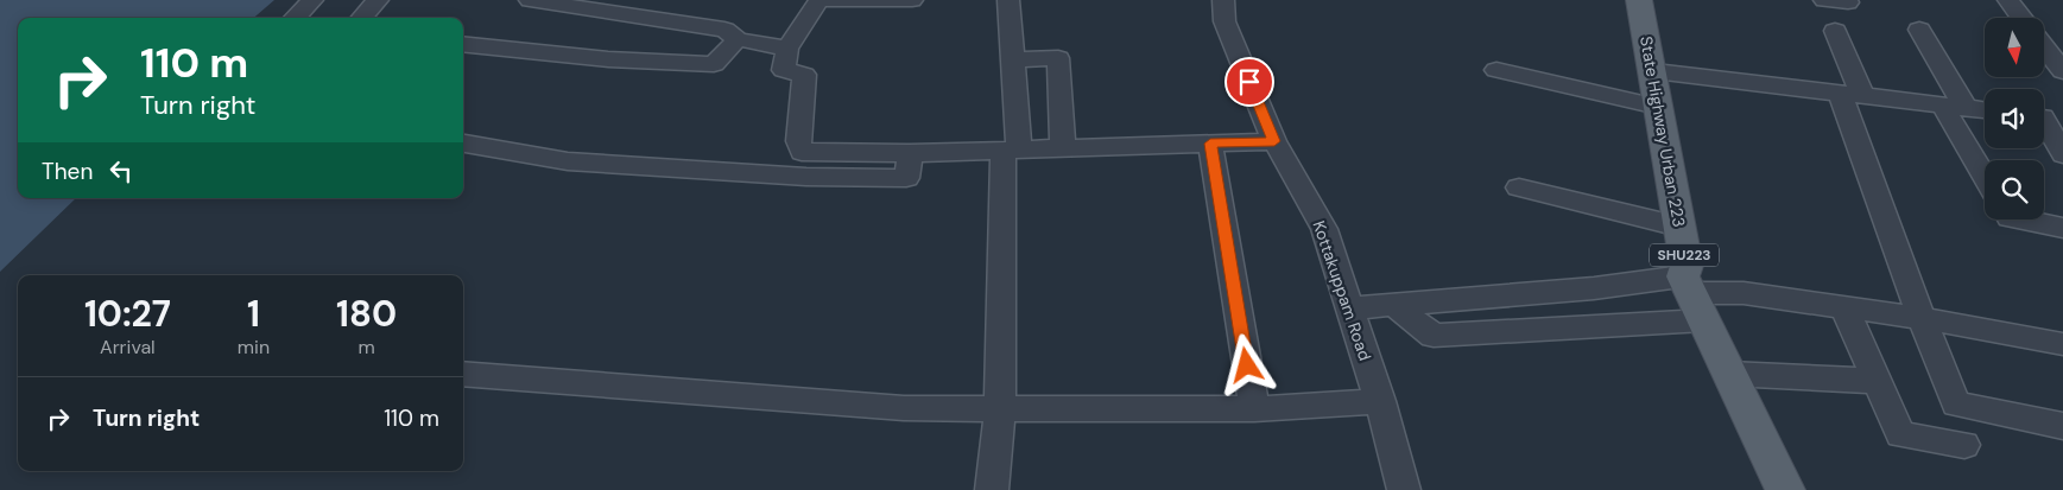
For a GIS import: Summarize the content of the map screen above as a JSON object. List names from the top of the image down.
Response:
{
  "streets": {
    "main road": ["State Highway Urban 223", "SHU223"],
    "street": ["Kottakuppam Road"]
  },
  "north": "bottom",
  "page": {
    "turn": ["110 m", "Turn right"],
    "then": "Then",
    "eta": [
      "10:27",
      "Arrival",
      "1",
      "min",
      "180",
      "m"
    ],
    "list": [
      {
        "name": "Turn right",
        "value": "110 m"
      }
    ]
  }
}
